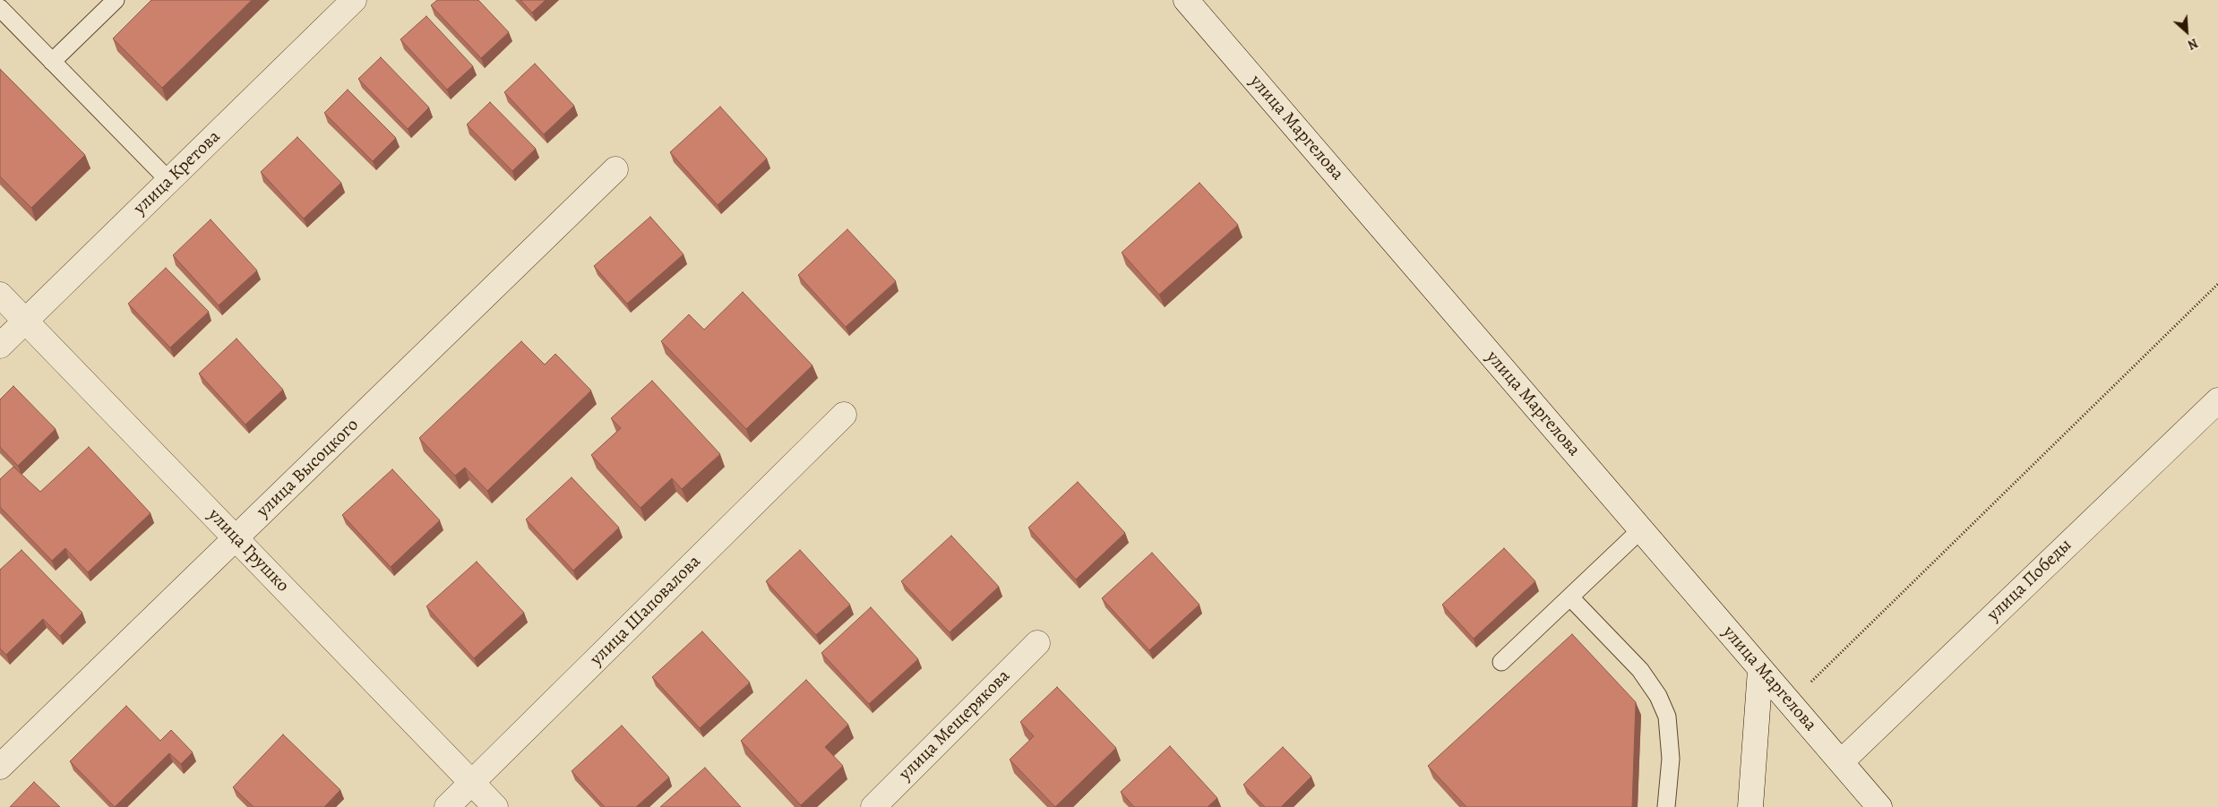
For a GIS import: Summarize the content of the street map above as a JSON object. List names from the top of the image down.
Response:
{
  "streets": {
    "street": [
      "улица Маргелова",
      "улица Кретова",
      "улица Высоцкого",
      "улица Грушко",
      "улица Победы",
      "улица Шаповалова",
      "улица Мещерякова"
    ]
  },
  "crossings": [
    ["улица Маргелова", "улица Победы"],
    ["улица Кретова", "улица Грушко"],
    ["улица Высоцкого", "улица Грушко"],
    ["улица Грушко", "улица Шаповалова"]
  ],
  "north": "bottom right"
}
